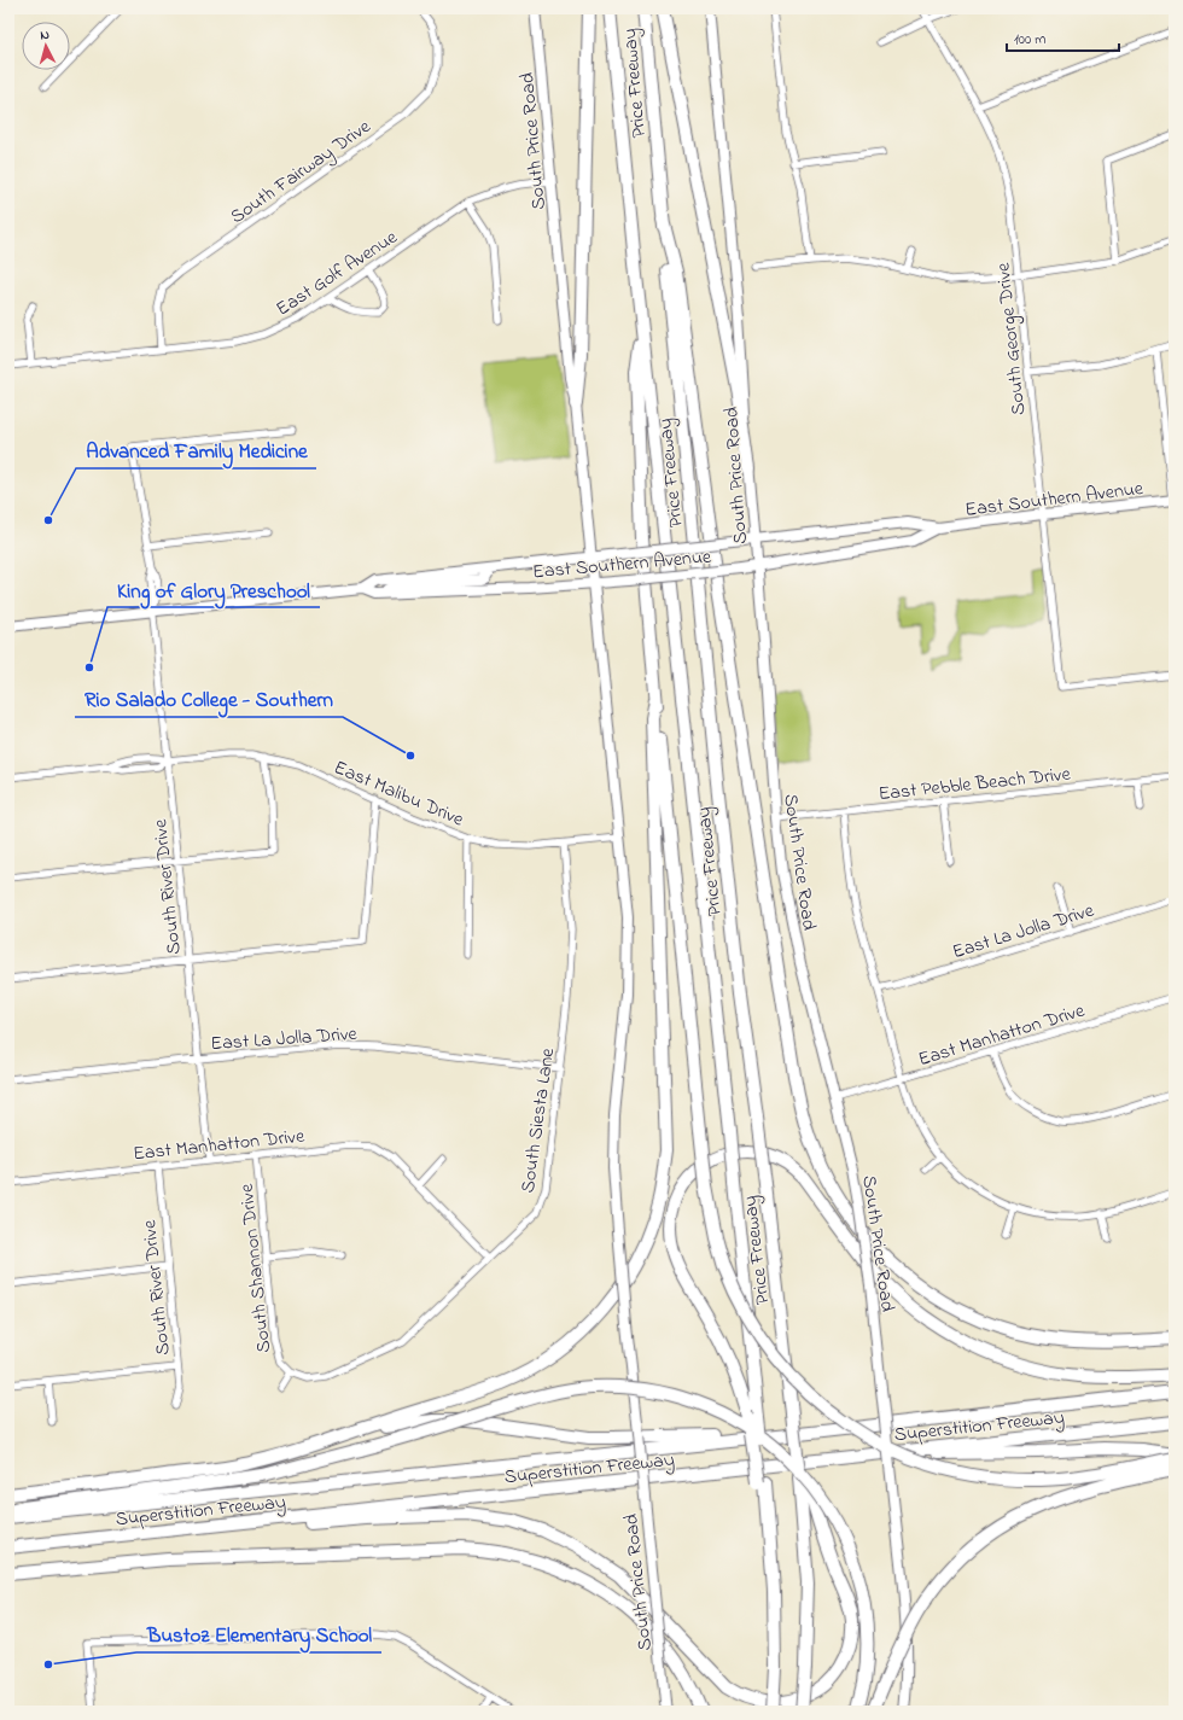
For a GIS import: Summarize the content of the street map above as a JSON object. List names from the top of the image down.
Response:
{
  "streets": {
    "highway": ["Price Freeway", "Superstition Freeway"],
    "main road": ["South Price Road", "East Southern Avenue"],
    "street": [
      "South Fairway Drive",
      "East Golf Avenue",
      "South George Drive",
      "East Pebble Beach Drive",
      "East Malibu Drive",
      "South River Drive",
      "East La Jolla Drive",
      "East Manhatton Drive",
      "South Siesta Lane",
      "South Shannon Drive"
    ]
  },
  "crossings": [
    ["South Price Road", "East Golf Avenue"],
    ["South Price Road", "East Southern Avenue"],
    ["South Price Road", "East Pebble Beach Drive"],
    ["South Price Road", "East Malibu Drive"],
    ["South Price Road", "East Manhatton Drive"],
    ["South Fairway Drive", "East Golf Avenue"],
    ["South George Drive", "East Southern Avenue"],
    ["East Southern Avenue", "South River Drive"],
    ["East Malibu Drive", "South River Drive"],
    ["East Malibu Drive", "South Siesta Lane"],
    ["South River Drive", "East La Jolla Drive"],
    ["South River Drive", "East Manhatton Drive"],
    ["East La Jolla Drive", "South Siesta Lane"],
    ["East Manhatton Drive", "South Siesta Lane"],
    ["East Manhatton Drive", "South Shannon Drive"],
    ["South Siesta Lane", "South Shannon Drive"]
  ],
  "places": [
    "Advanced Family Medicine",
    "King of Glory Preschool",
    "Rio Salado College - Southern",
    "Bustoz Elementary School"
  ],
  "scale_bar": "100 m",
  "north": "top"
}
